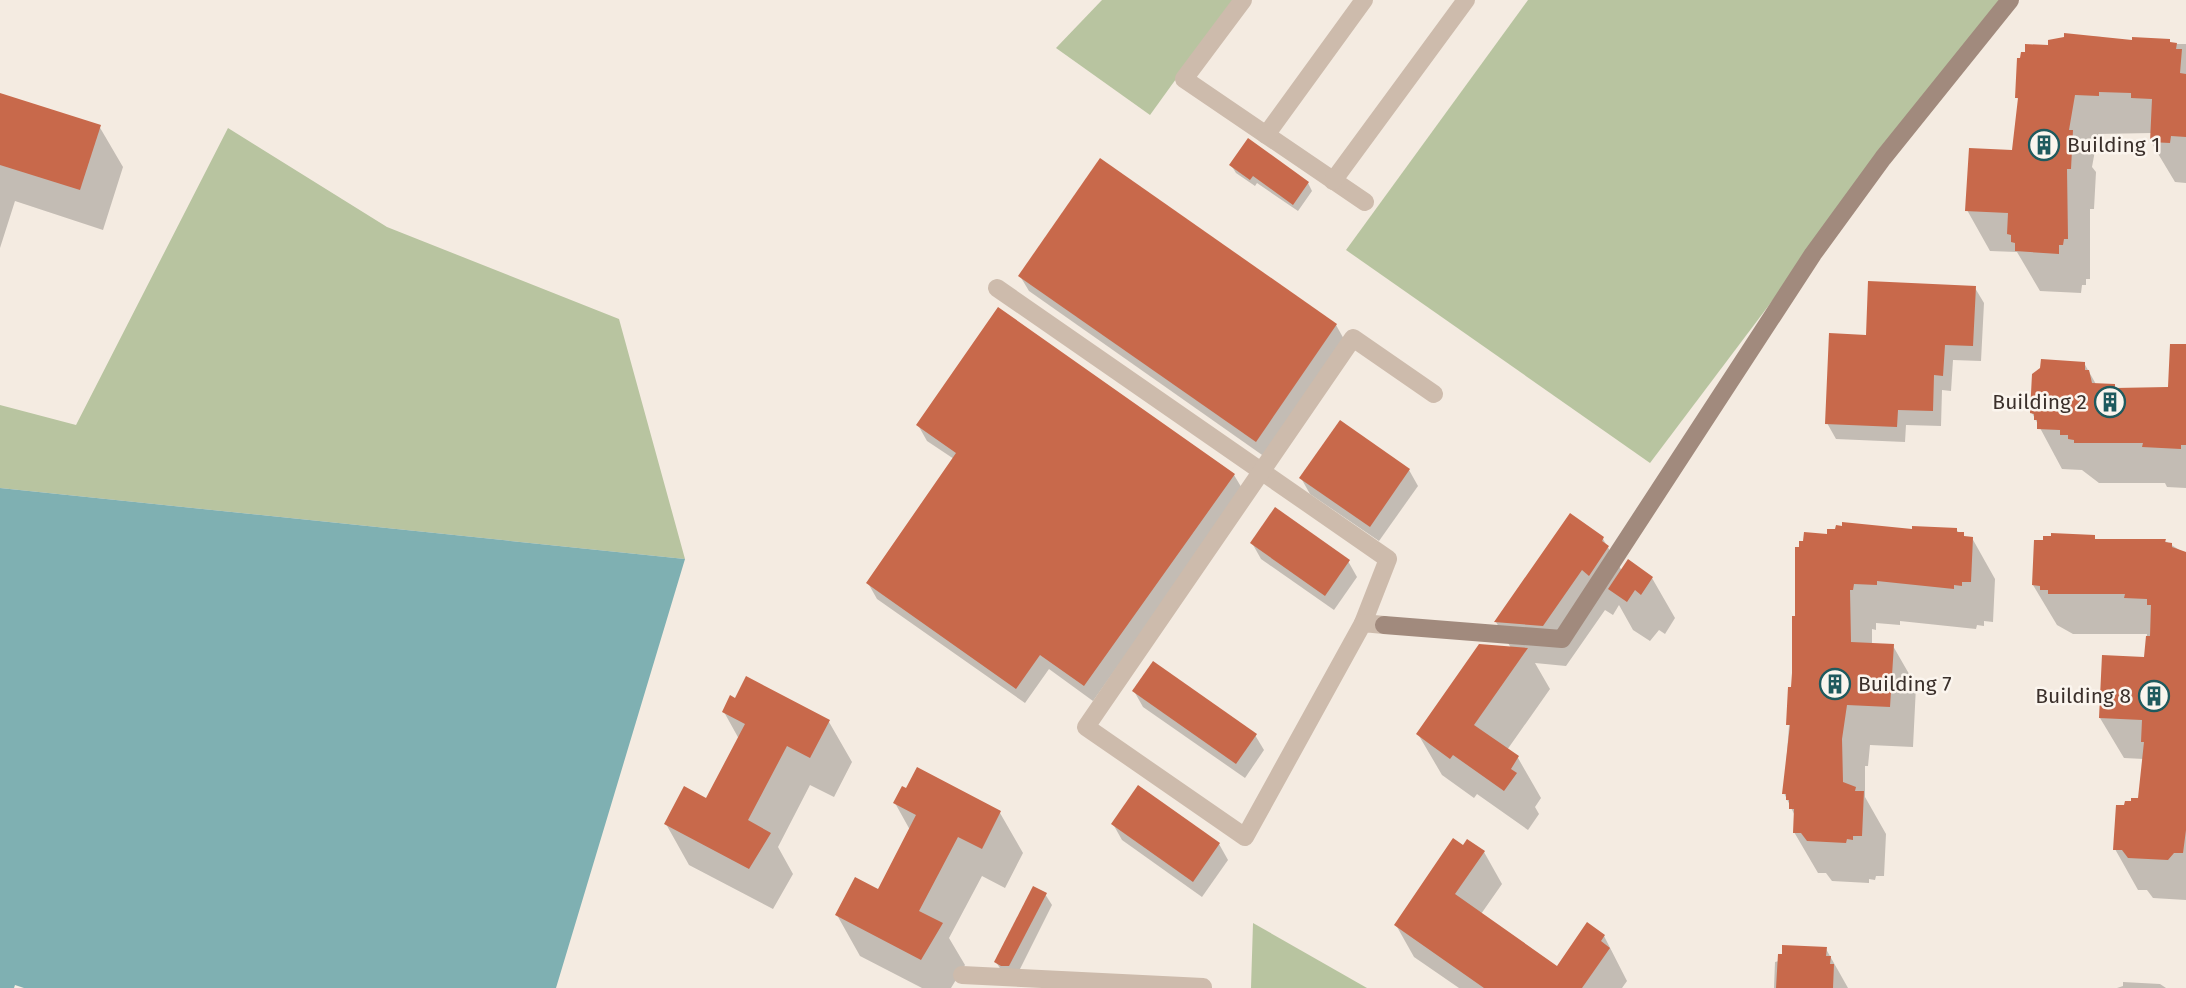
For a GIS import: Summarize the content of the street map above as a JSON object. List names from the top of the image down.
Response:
{
  "places": {
    "building": [
      "Building 1",
      "Building 2",
      "Building 7",
      "Building 8"
    ]
  }
}
